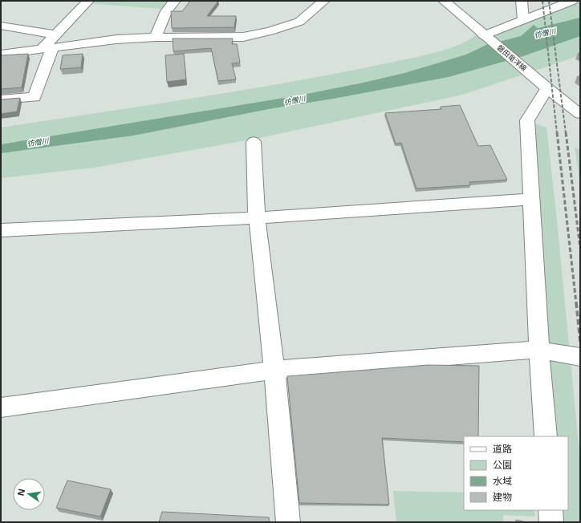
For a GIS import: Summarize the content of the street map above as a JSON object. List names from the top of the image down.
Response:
{
  "streets": {
    "street": ["磐田竜洋線"]
  },
  "water": ["彷僧川"],
  "legend": [
    "道路",
    "公園",
    "水域",
    "建物"
  ],
  "north": "left"
}
